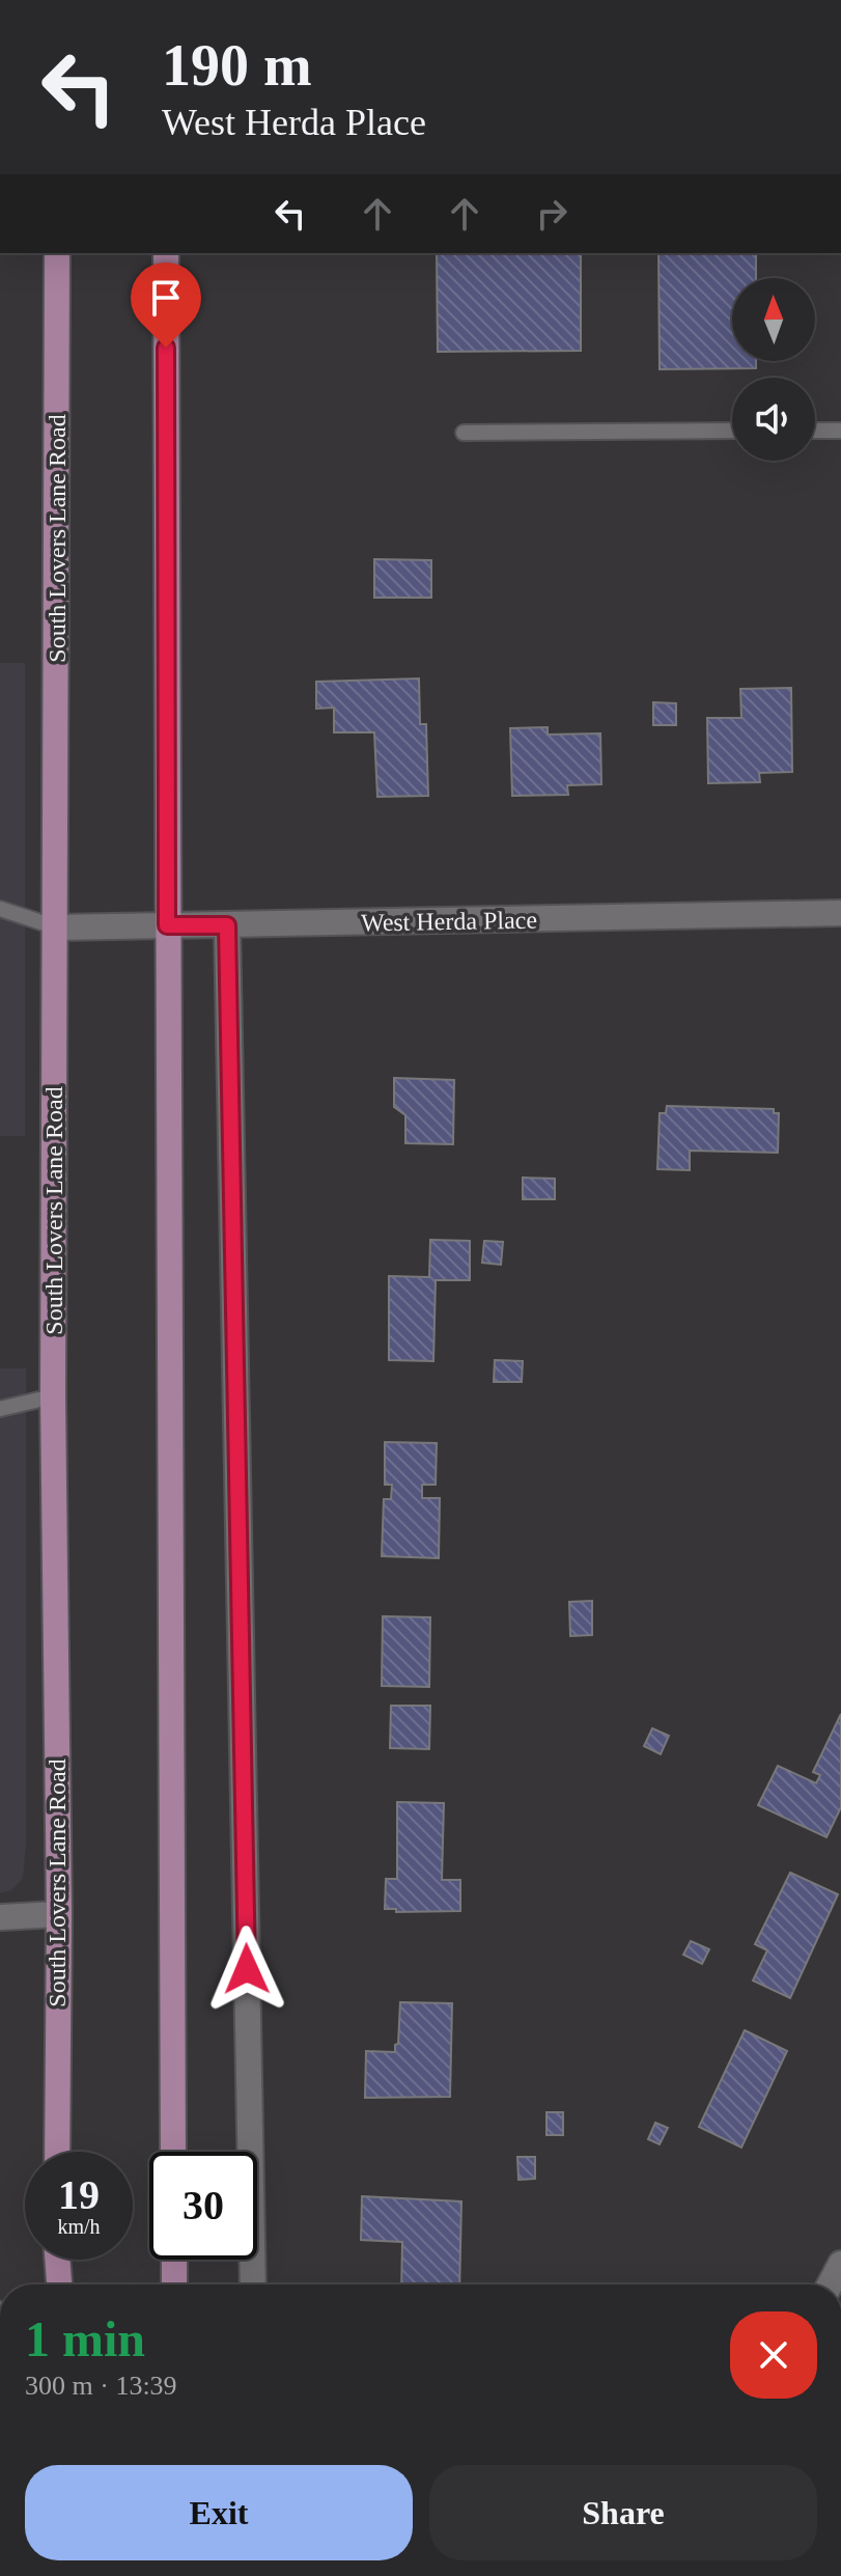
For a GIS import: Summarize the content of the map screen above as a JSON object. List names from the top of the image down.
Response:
{
  "streets": {
    "main road": ["South Lovers Lane Road"],
    "street": ["West Herda Place"]
  },
  "crossings": [
    ["South Lovers Lane Road", "West Herda Place"]
  ],
  "north": "top",
  "page": {
    "turn": ["190 m", "West Herda Place"],
    "speed": "19 km/h",
    "limit": "30",
    "heading": ["1 min", "300 m · 13:39"],
    "buttons": ["Exit", "Share"]
  }
}
